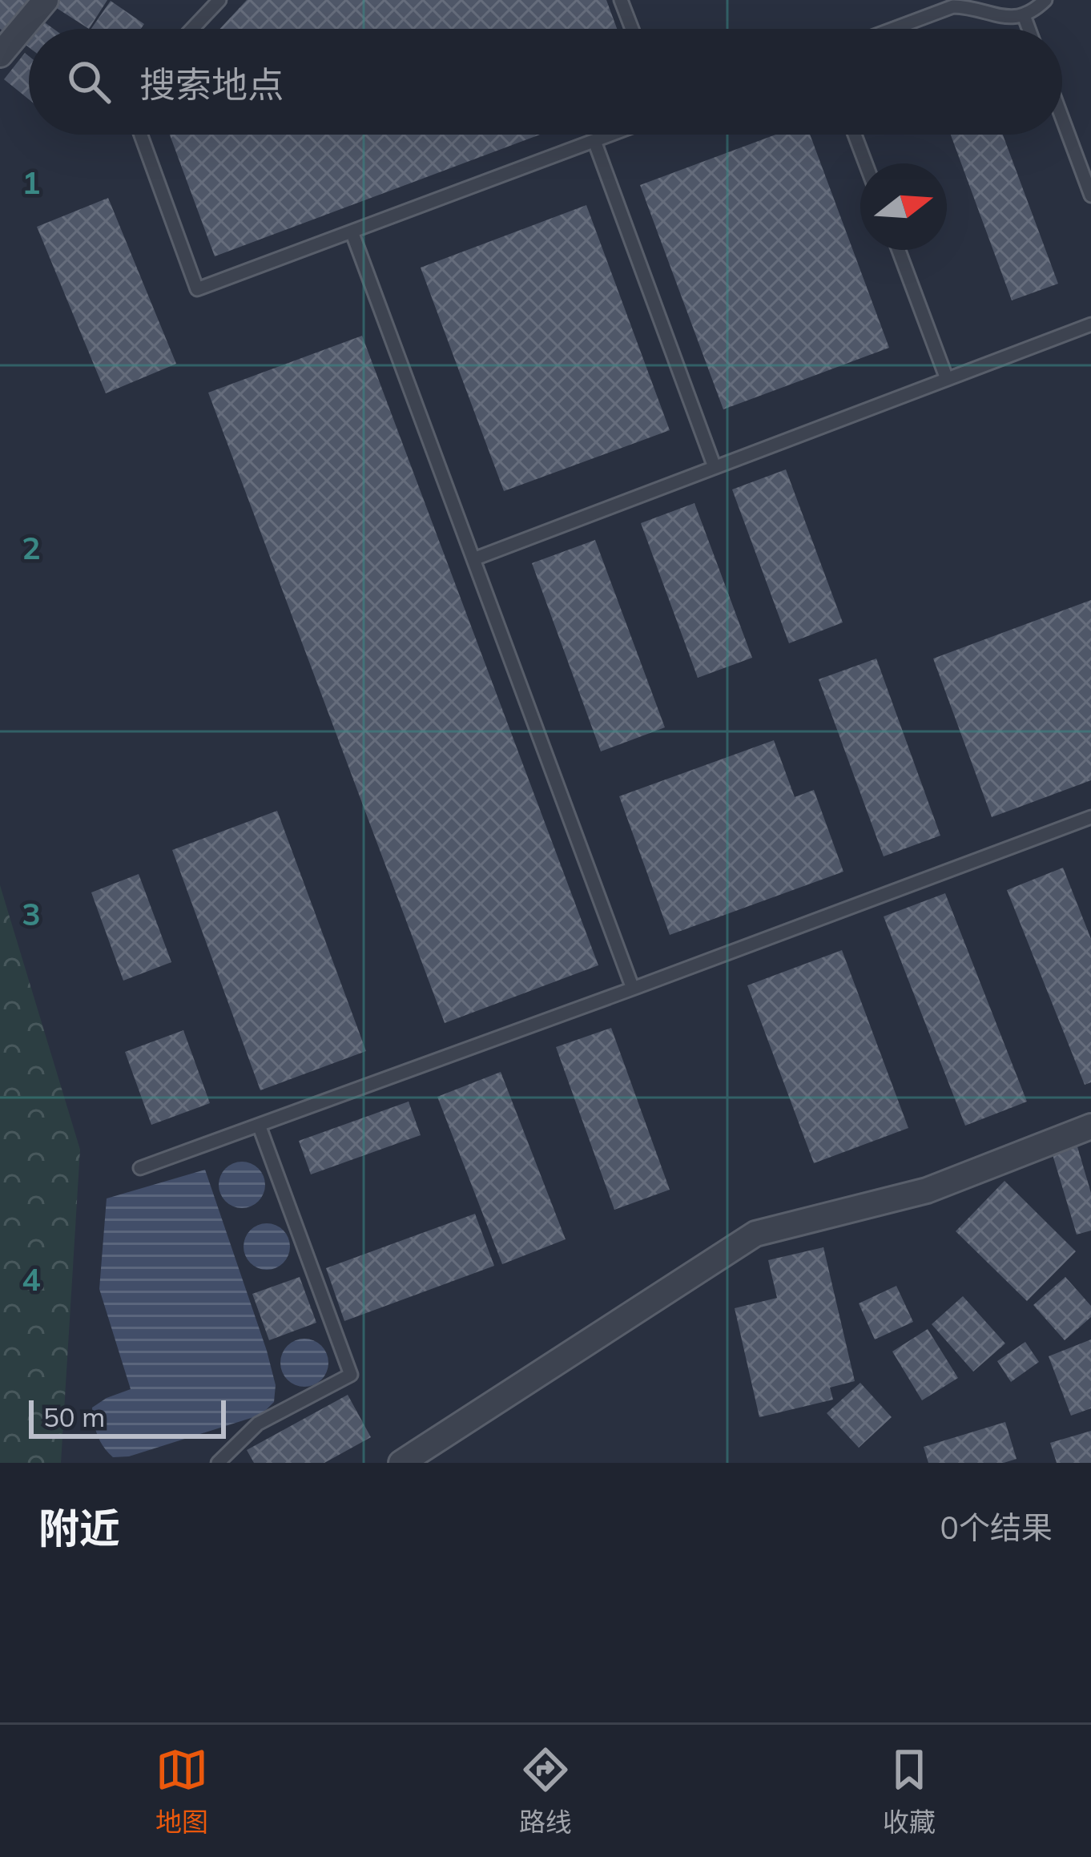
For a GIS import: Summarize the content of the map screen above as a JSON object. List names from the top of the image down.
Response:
{
  "scale_bar": "50 m",
  "north": "right",
  "page": {
    "search": "搜索地点",
    "scale": "50 m",
    "heading": ["附近", "0个结果"],
    "nav": ["地图", "路线", "收藏"]
  },
  "grid": {
    "rows": [
      "1",
      "2",
      "3",
      "4"
    ]
  }
}
